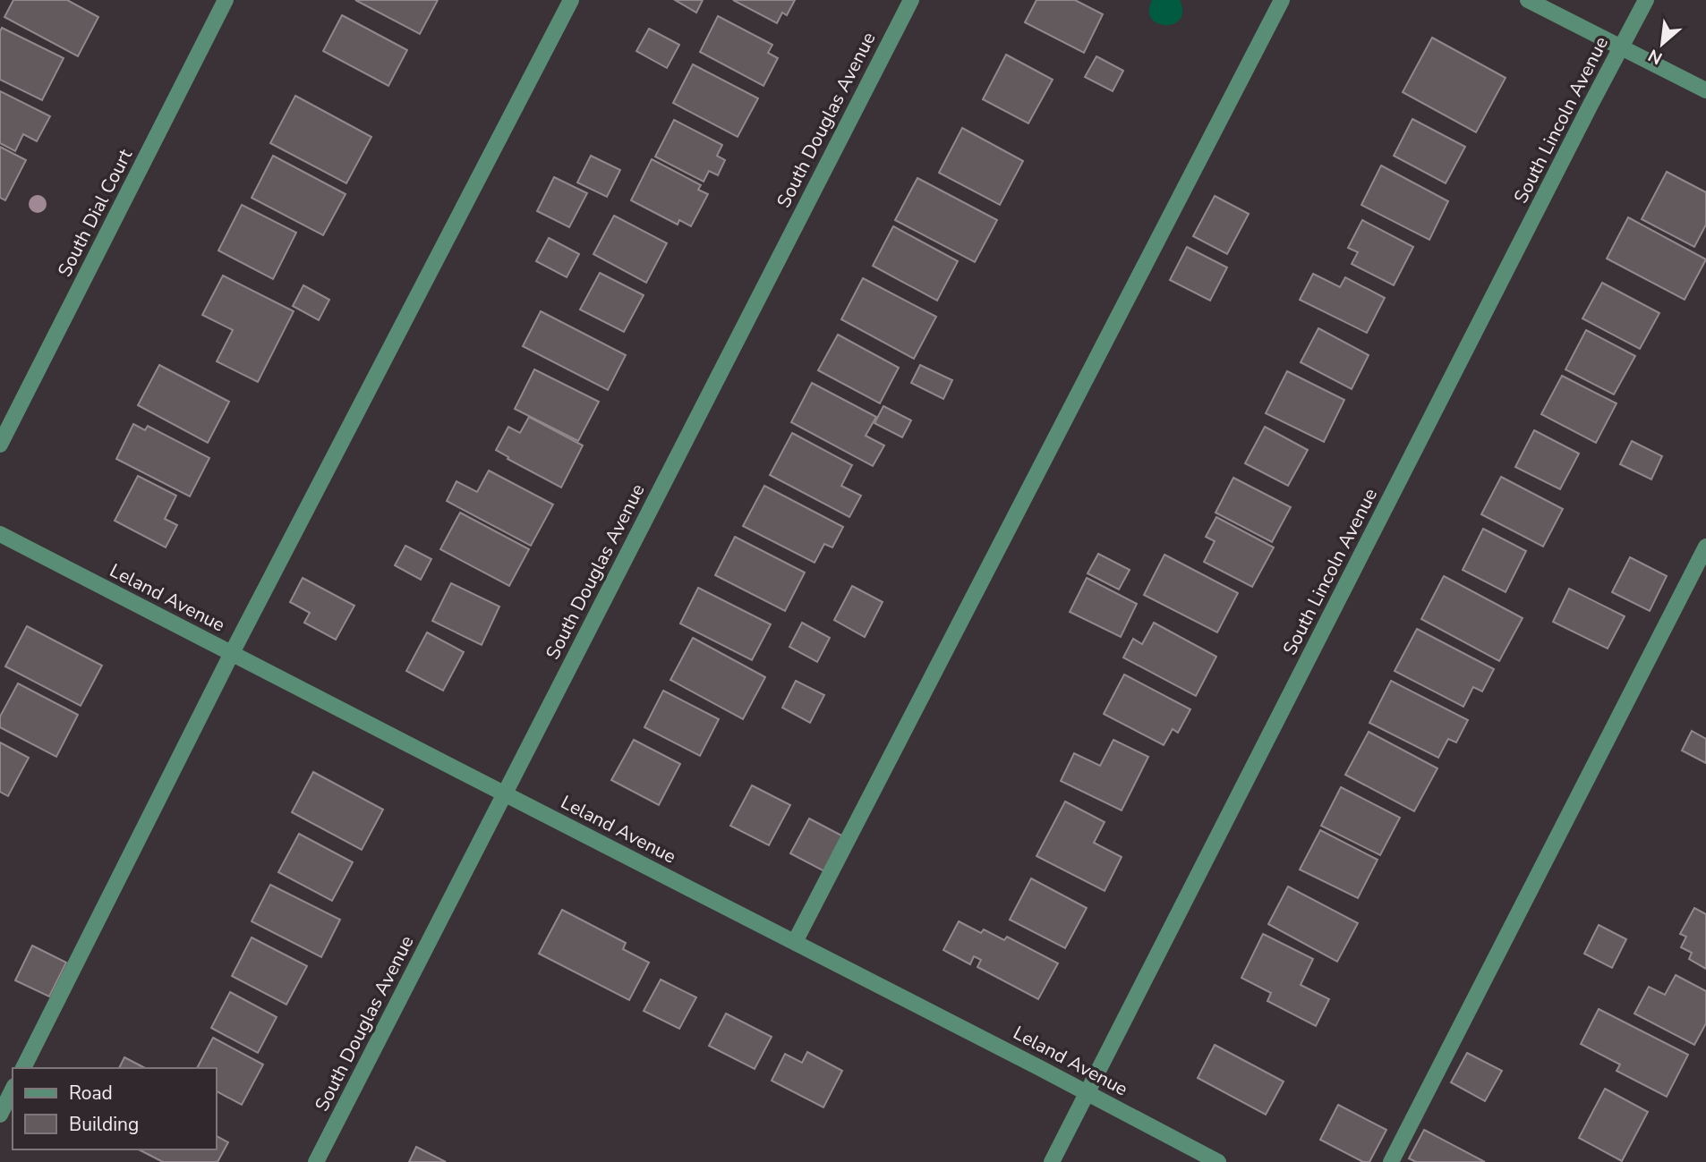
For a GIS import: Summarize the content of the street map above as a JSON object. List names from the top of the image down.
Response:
{
  "streets": {
    "street": [
      "South Douglas Avenue",
      "South Lincoln Avenue",
      "South Dial Court",
      "Leland Avenue"
    ]
  },
  "crossings": [
    ["South Douglas Avenue", "Leland Avenue"],
    ["South Lincoln Avenue", "Leland Avenue"]
  ],
  "legend": ["Road", "Building"],
  "north": "bottom left"
}
